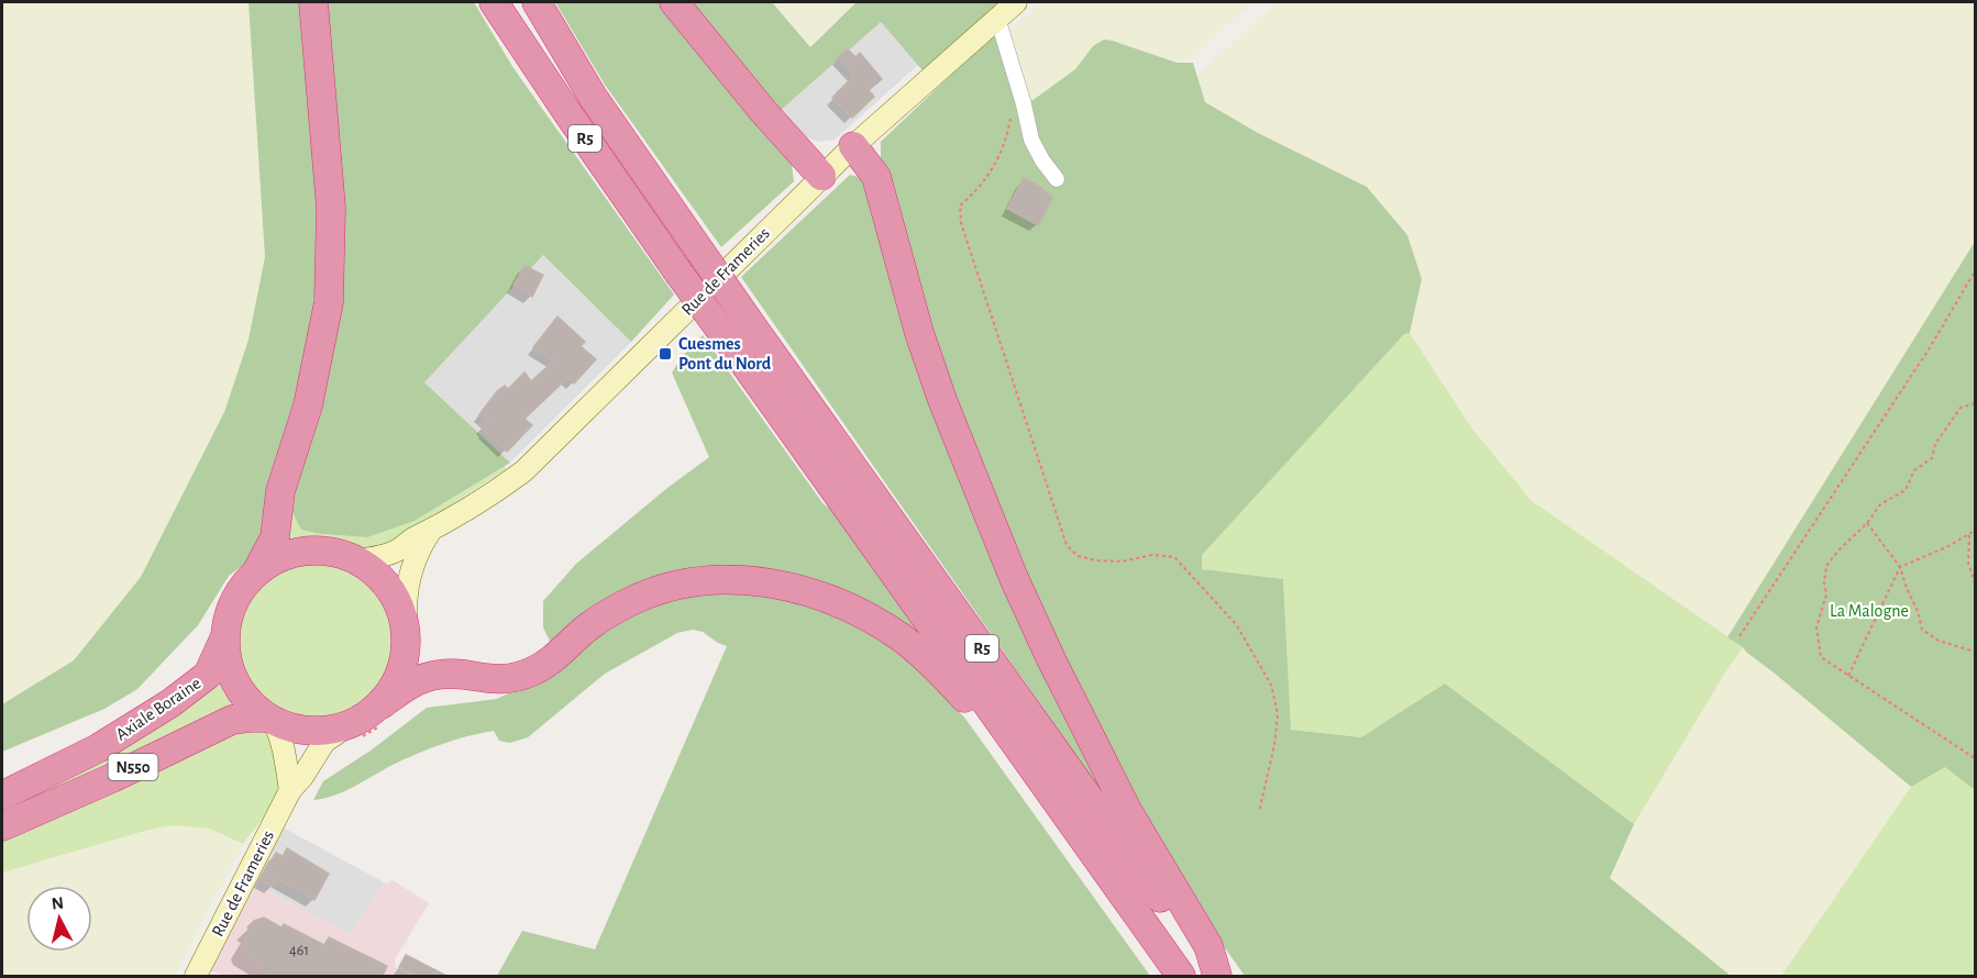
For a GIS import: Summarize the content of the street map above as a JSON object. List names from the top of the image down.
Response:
{
  "streets": {
    "highway": ["R5", "Axiale Boraine", "N550"],
    "main road": ["Rue de Frameries"]
  },
  "crossings": [
    ["Rue de Frameries", "Axiale Boraine"]
  ],
  "parks": ["La Malogne"],
  "places": {
    "transit": ["Cuesmes Pont du Nord"]
  },
  "house_numbers": ["461"],
  "north": "top"
}
